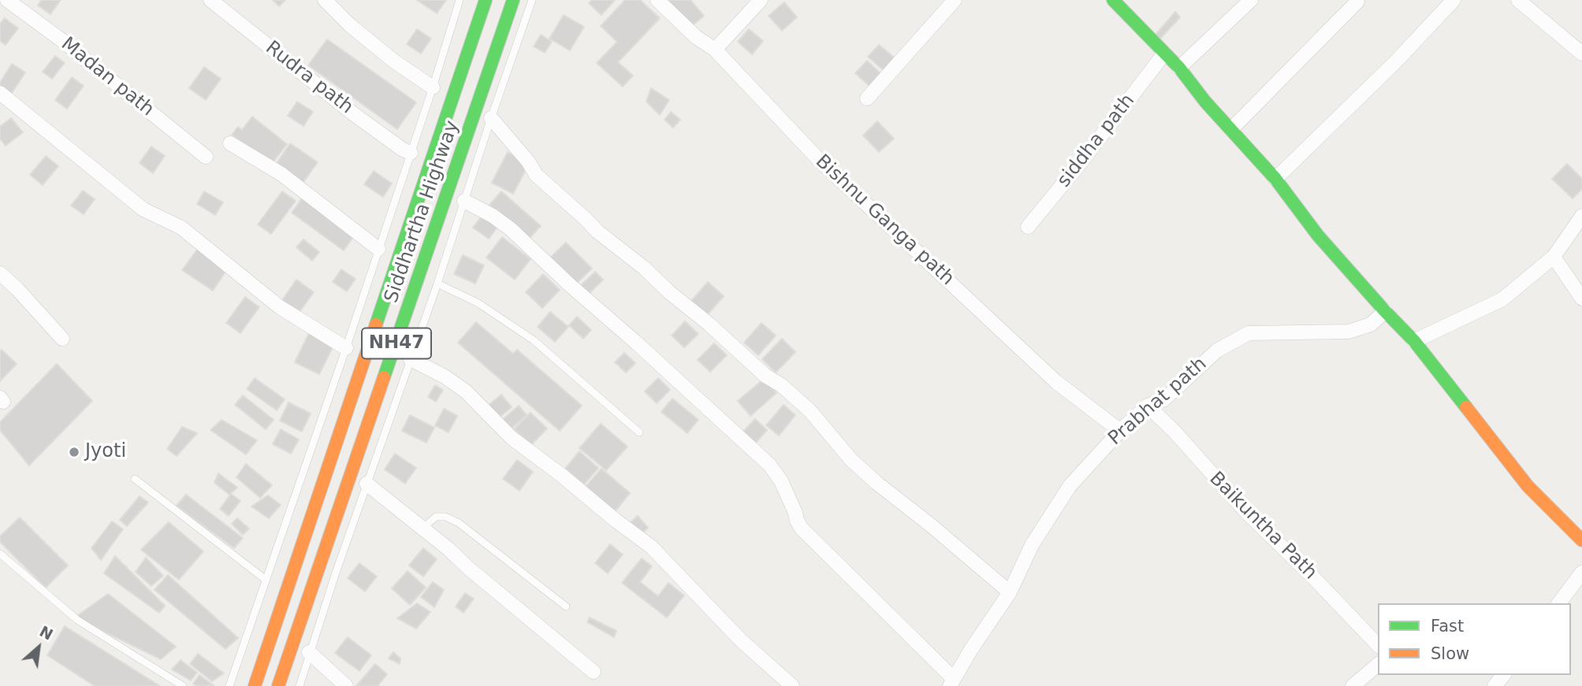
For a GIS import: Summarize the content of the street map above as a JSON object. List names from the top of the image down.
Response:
{
  "streets": {
    "main road": ["Siddhartha Highway", "NH47"],
    "street": [
      "Madan path",
      "Rudra path",
      "siddha path",
      "Bishnu Ganga path",
      "Prabhat path",
      "Baikuntha Path"
    ]
  },
  "crossings": [
    ["Bishnu Ganga path", "Prabhat path"],
    ["Prabhat path", "Baikuntha Path"]
  ],
  "places": ["Jyoti"],
  "legend": ["Fast", "Slow"],
  "north": "top right"
}
